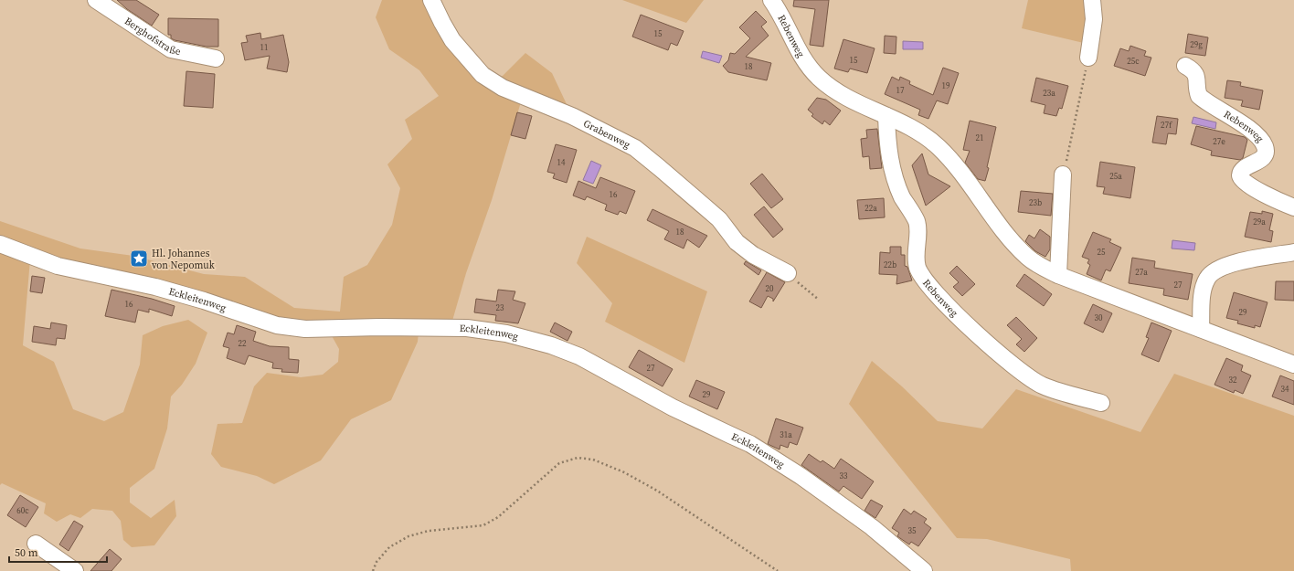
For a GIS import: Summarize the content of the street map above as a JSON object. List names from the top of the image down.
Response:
{
  "streets": {
    "street": [
      "Berghofstraße",
      "Rebenweg",
      "Grabenweg",
      "Eckleitenweg"
    ]
  },
  "places": {
    "place": ["Hl. Johannes von Nepomuk"]
  },
  "house_numbers": [
    "15",
    "29g",
    "11",
    "15",
    "25c",
    "18",
    "19",
    "17",
    "23a",
    "27f",
    "21",
    "27e",
    "14",
    "25a",
    "16",
    "23b",
    "22a",
    "29a",
    "18",
    "25",
    "22b",
    "27a",
    "27",
    "20",
    "16",
    "23",
    "29",
    "30",
    "22",
    "27",
    "32",
    "34",
    "29",
    "31a",
    "33",
    "60c",
    "35"
  ],
  "scale_bar": "50 m"
}
